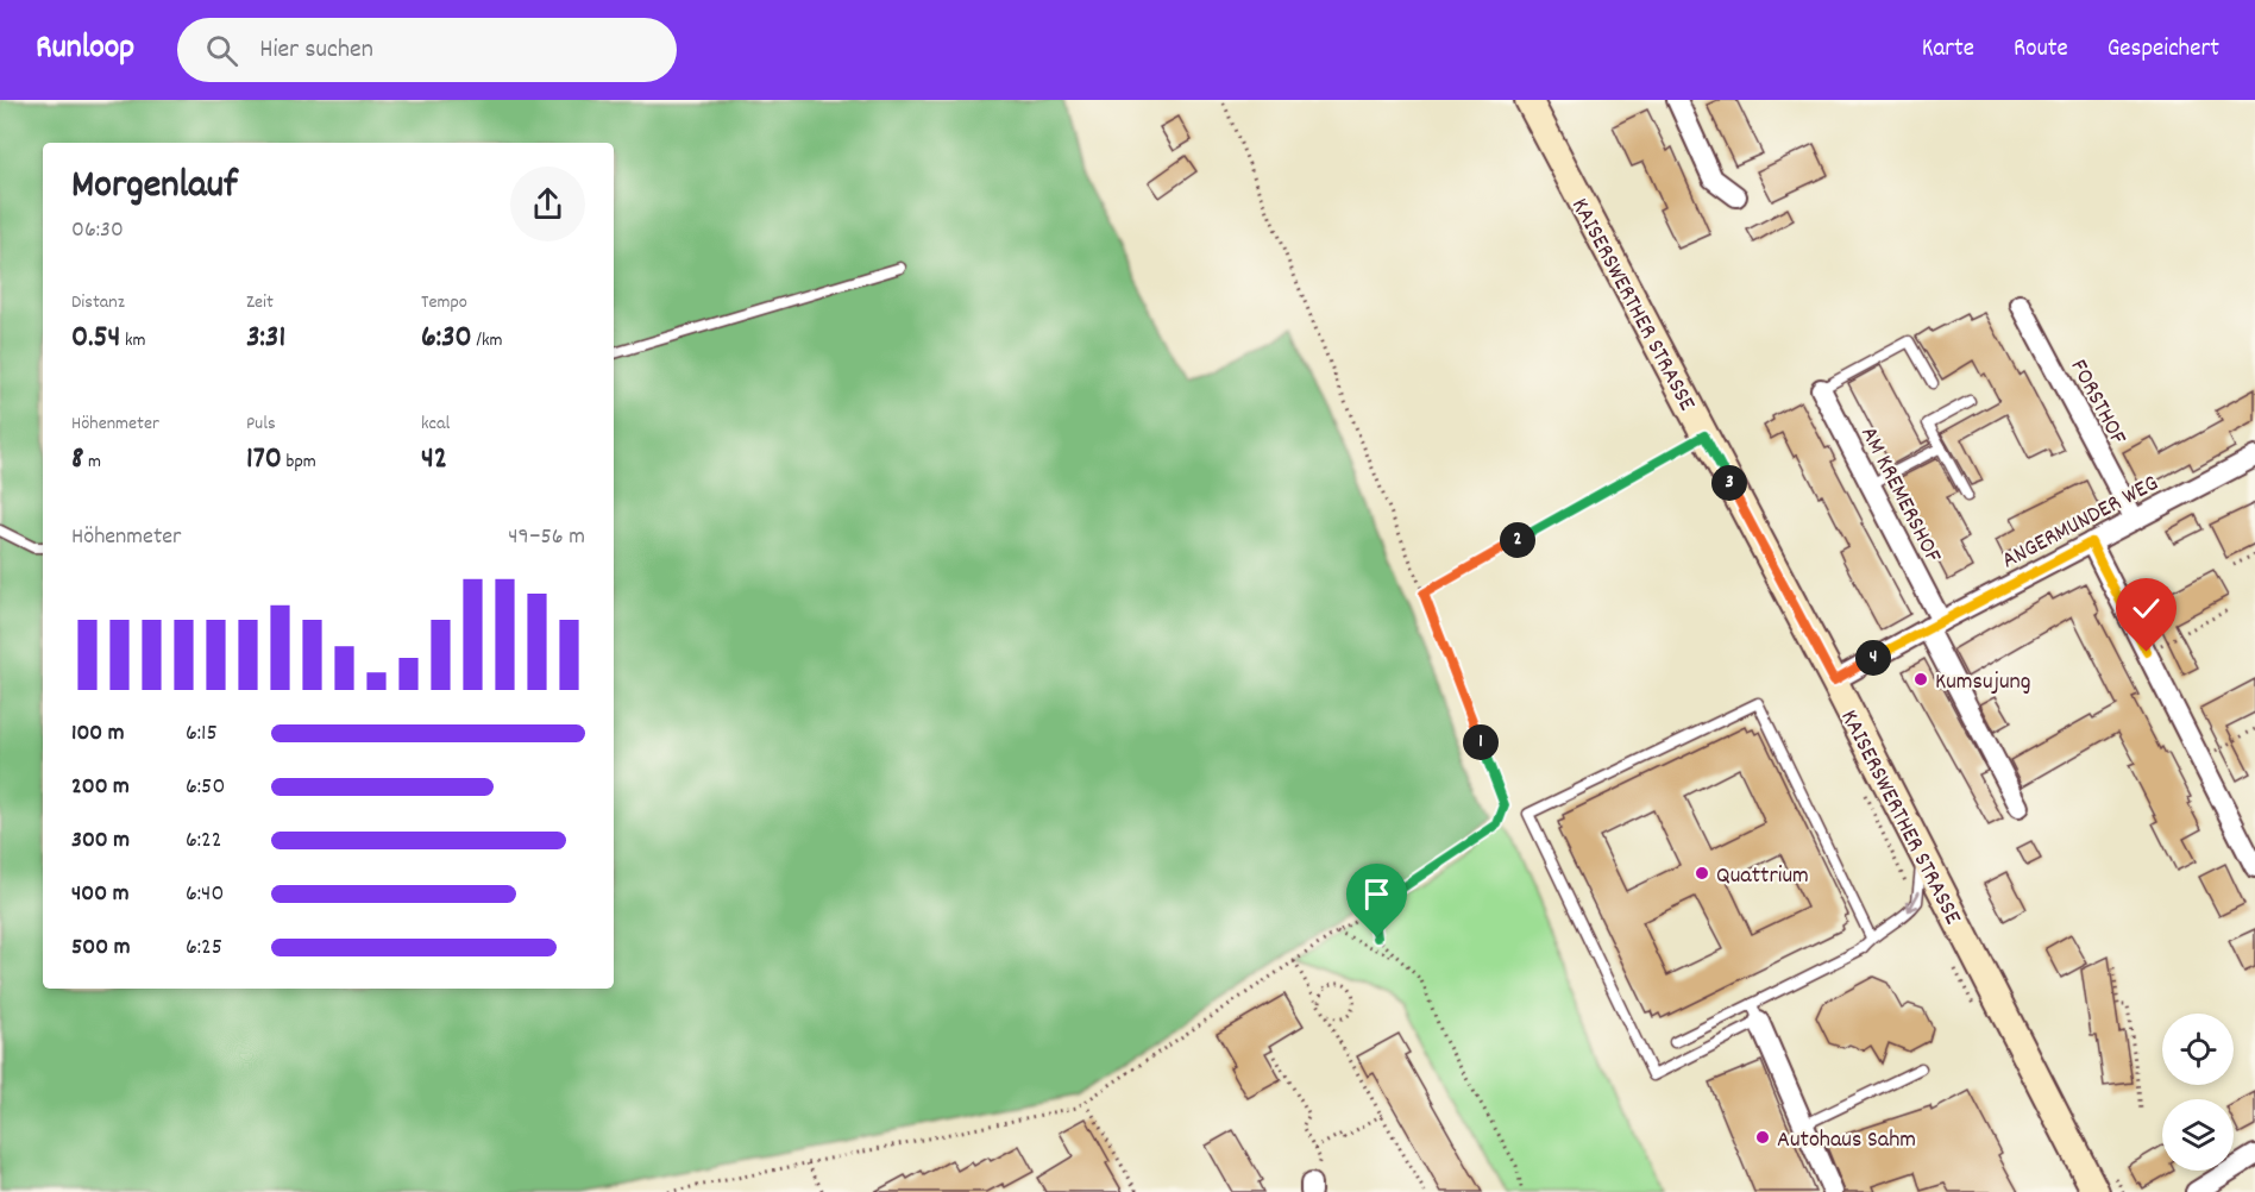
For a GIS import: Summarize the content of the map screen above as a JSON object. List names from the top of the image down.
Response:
{
  "streets": {
    "main road": ["KAISERSWERTHER STRASSE"],
    "street": ["FORSTHOF", "AM KREMERSHOF", "ANGERMUNDER WEG"]
  },
  "crossings": [
    ["KAISERSWERTHER STRASSE", "ANGERMUNDER WEG"],
    ["FORSTHOF", "ANGERMUNDER WEG"],
    ["AM KREMERSHOF", "ANGERMUNDER WEG"]
  ],
  "places": ["Kumsujung", "Quattrium", "Autohaus Sahm"],
  "page": {
    "header": "Runloop",
    "search": "Hier suchen",
    "nav": ["Karte", "Route", "Gespeichert"],
    "heading": ["Morgenlauf", "06:30"],
    "stats": [
      ["Distanz", "0.54 km"],
      ["Zeit", "3:31"],
      ["Tempo", "6:30 /km"],
      ["Höhenmeter", "8 m"],
      ["Puls", "170 bpm"],
      ["kcal", "42"]
    ],
    "pins": [
      "3",
      "2",
      "4",
      "1"
    ],
    "chart": ["Höhenmeter", "49–56 m"],
    "list": [
      {
        "name": "100 m",
        "note": "6:15"
      },
      {
        "name": "200 m",
        "note": "6:50"
      },
      {
        "name": "300 m",
        "note": "6:22"
      },
      {
        "name": "400 m",
        "note": "6:40"
      },
      {
        "name": "500 m",
        "note": "6:25"
      }
    ]
  }
}
